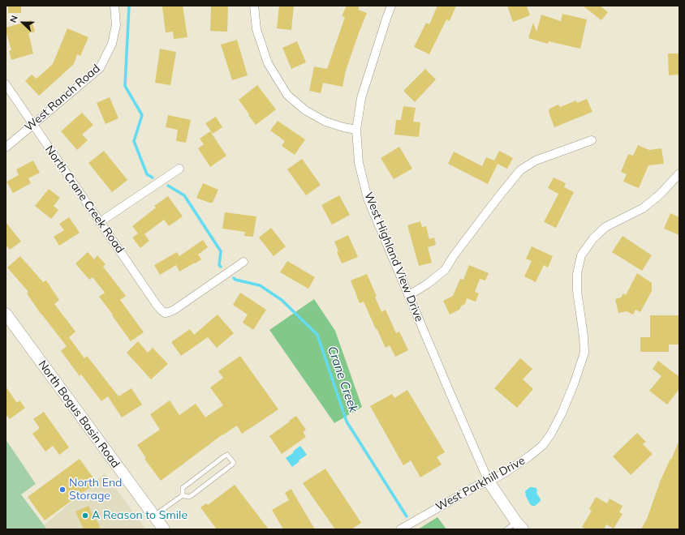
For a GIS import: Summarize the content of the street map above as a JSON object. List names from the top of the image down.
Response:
{
  "streets": {
    "street": [
      "West Ranch Road",
      "North Crane Creek Road",
      "West Highland View Drive",
      "North Bogus Basin Road",
      "West Parkhill Drive"
    ]
  },
  "crossings": [
    ["West Ranch Road", "North Crane Creek Road"],
    ["West Highland View Drive", "West Parkhill Drive"]
  ],
  "water": ["Crane Creek"],
  "places": ["North End Storage", "A Reason to Smile"],
  "north": "left"
}
